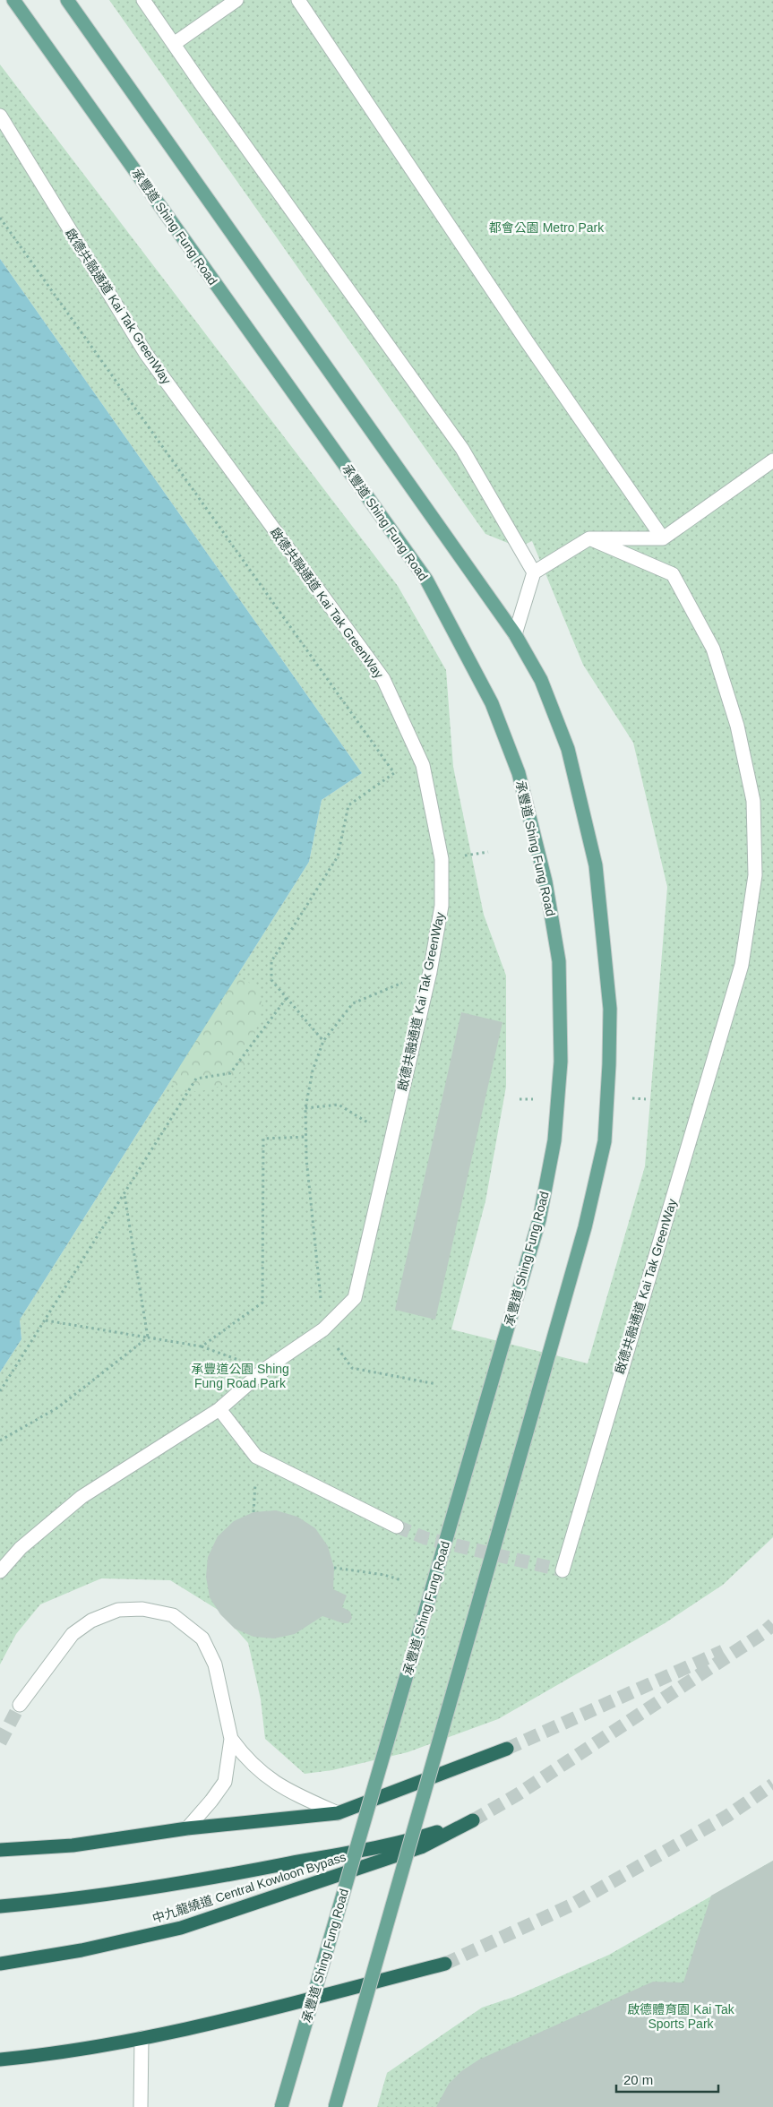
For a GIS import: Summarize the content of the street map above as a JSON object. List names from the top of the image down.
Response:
{
  "streets": {
    "highway": ["中九龍繞道 Central Kowloon Bypass"],
    "main road": ["承豐道 Shing Fung Road"],
    "street": ["啟德共融通道 Kai Tak GreenWay"]
  },
  "parks": ["都會公園 Metro Park", "承豐道公園 Shing Fung Road Park", "啟德體育園 Kai Tak Sports Park"],
  "scale_bar": "20 m"
}
